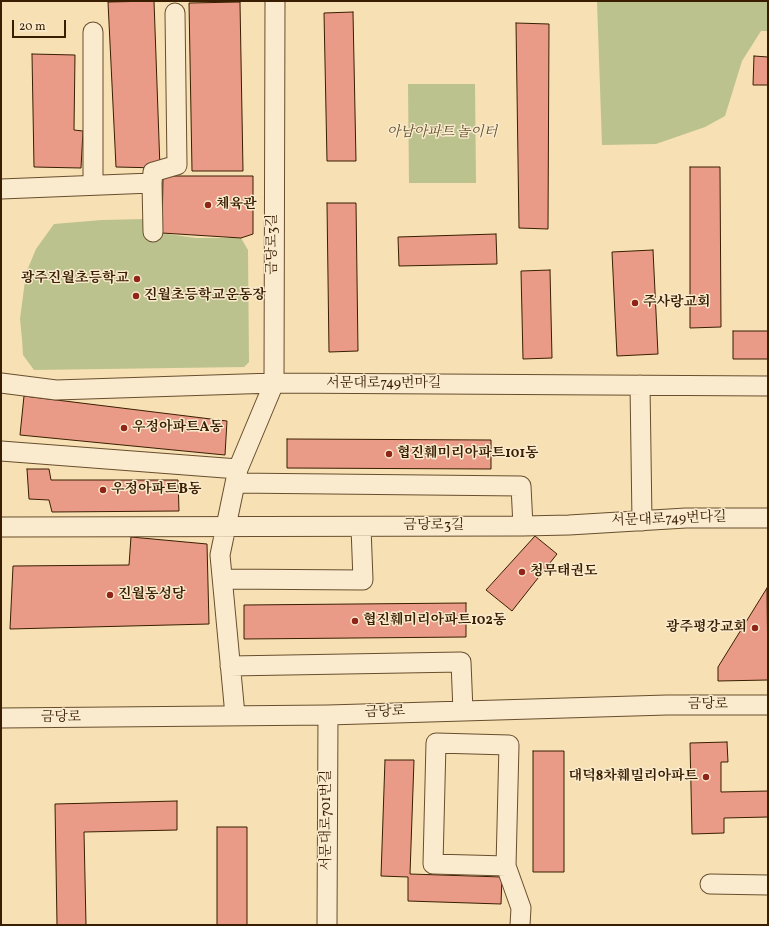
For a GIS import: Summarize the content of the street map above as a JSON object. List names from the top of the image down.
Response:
{
  "streets": {
    "street": [
      "금당로3길",
      "서문대로749번마길",
      "서문대로749번다길",
      "금당로",
      "서문대로701번길"
    ]
  },
  "crossings": [
    ["금당로3길", "서문대로749번마길"],
    ["금당로3길", "서문대로749번다길"],
    ["금당로3길", "금당로"],
    ["금당로", "서문대로701번길"]
  ],
  "parks": ["아남아파트 놀이터"],
  "places": [
    "체육관",
    "광주진월초등학교",
    "진월초등학교운동장",
    "주사랑교회",
    "우정아파트A동",
    "협진훼미리아파트101동",
    "우정아파트B동",
    "청무태권도",
    "진월동성당",
    "협진훼미리아파트102동",
    "광주평강교회",
    "대덕8차훼밀리아파트"
  ],
  "scale_bar": "20 m"
}
